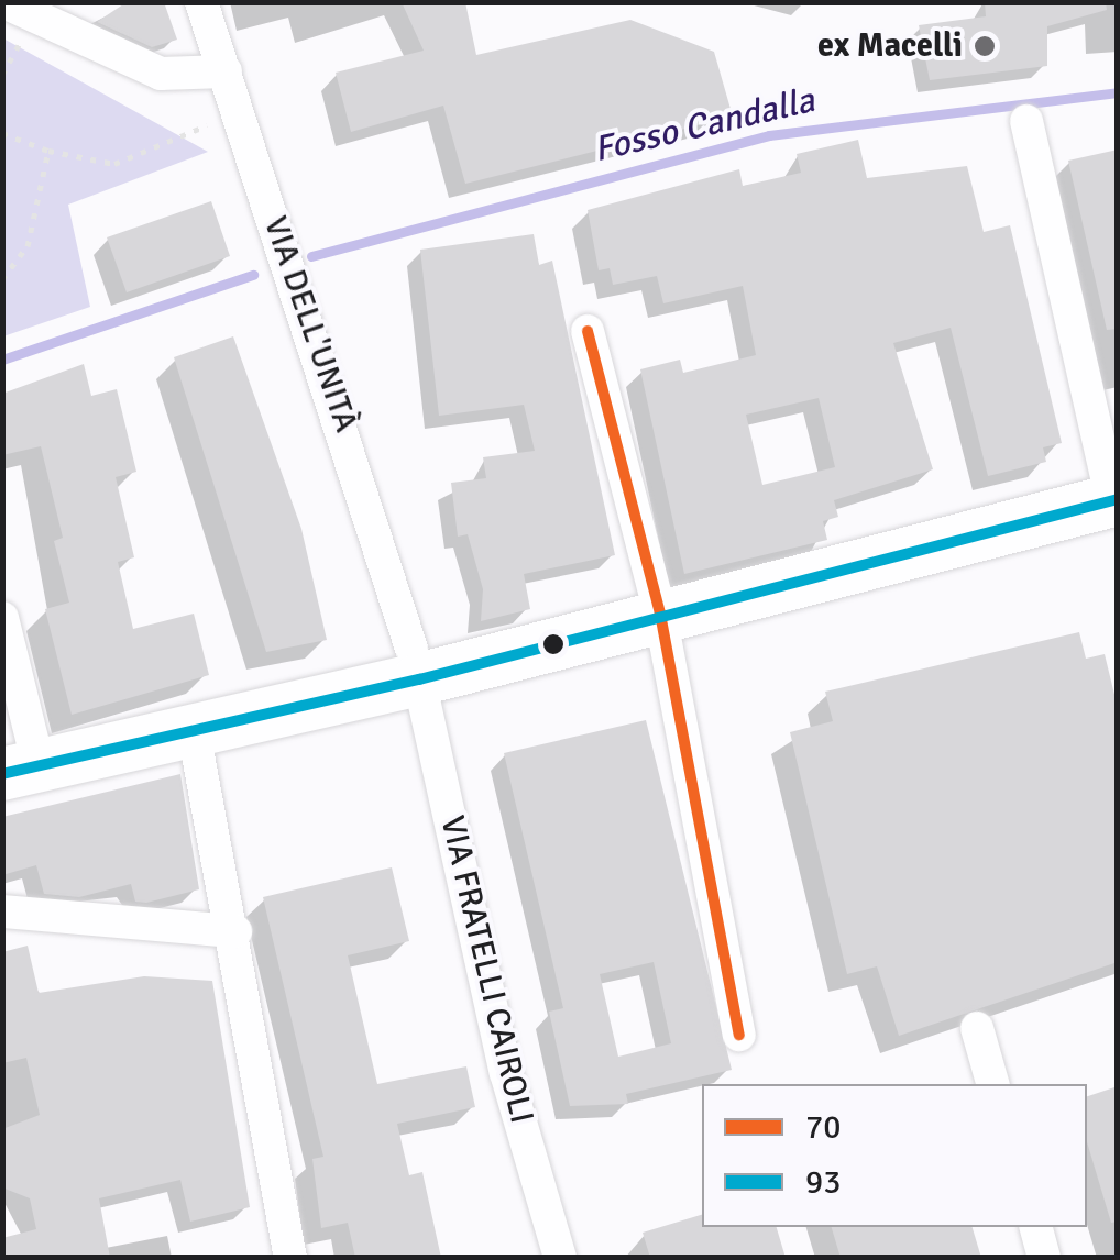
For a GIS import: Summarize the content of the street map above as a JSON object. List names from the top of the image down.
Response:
{
  "streets": {
    "street": ["VIA DELL'UNITÀ", "VIA FRATELLI CAIROLI"]
  },
  "crossings": [
    ["VIA DELL'UNITÀ", "VIA FRATELLI CAIROLI"]
  ],
  "water": ["Fosso Candalla"],
  "places": ["ex Macelli"],
  "lines": ["transit line 70", "transit line 93"],
  "legend": ["70", "93"]
}
